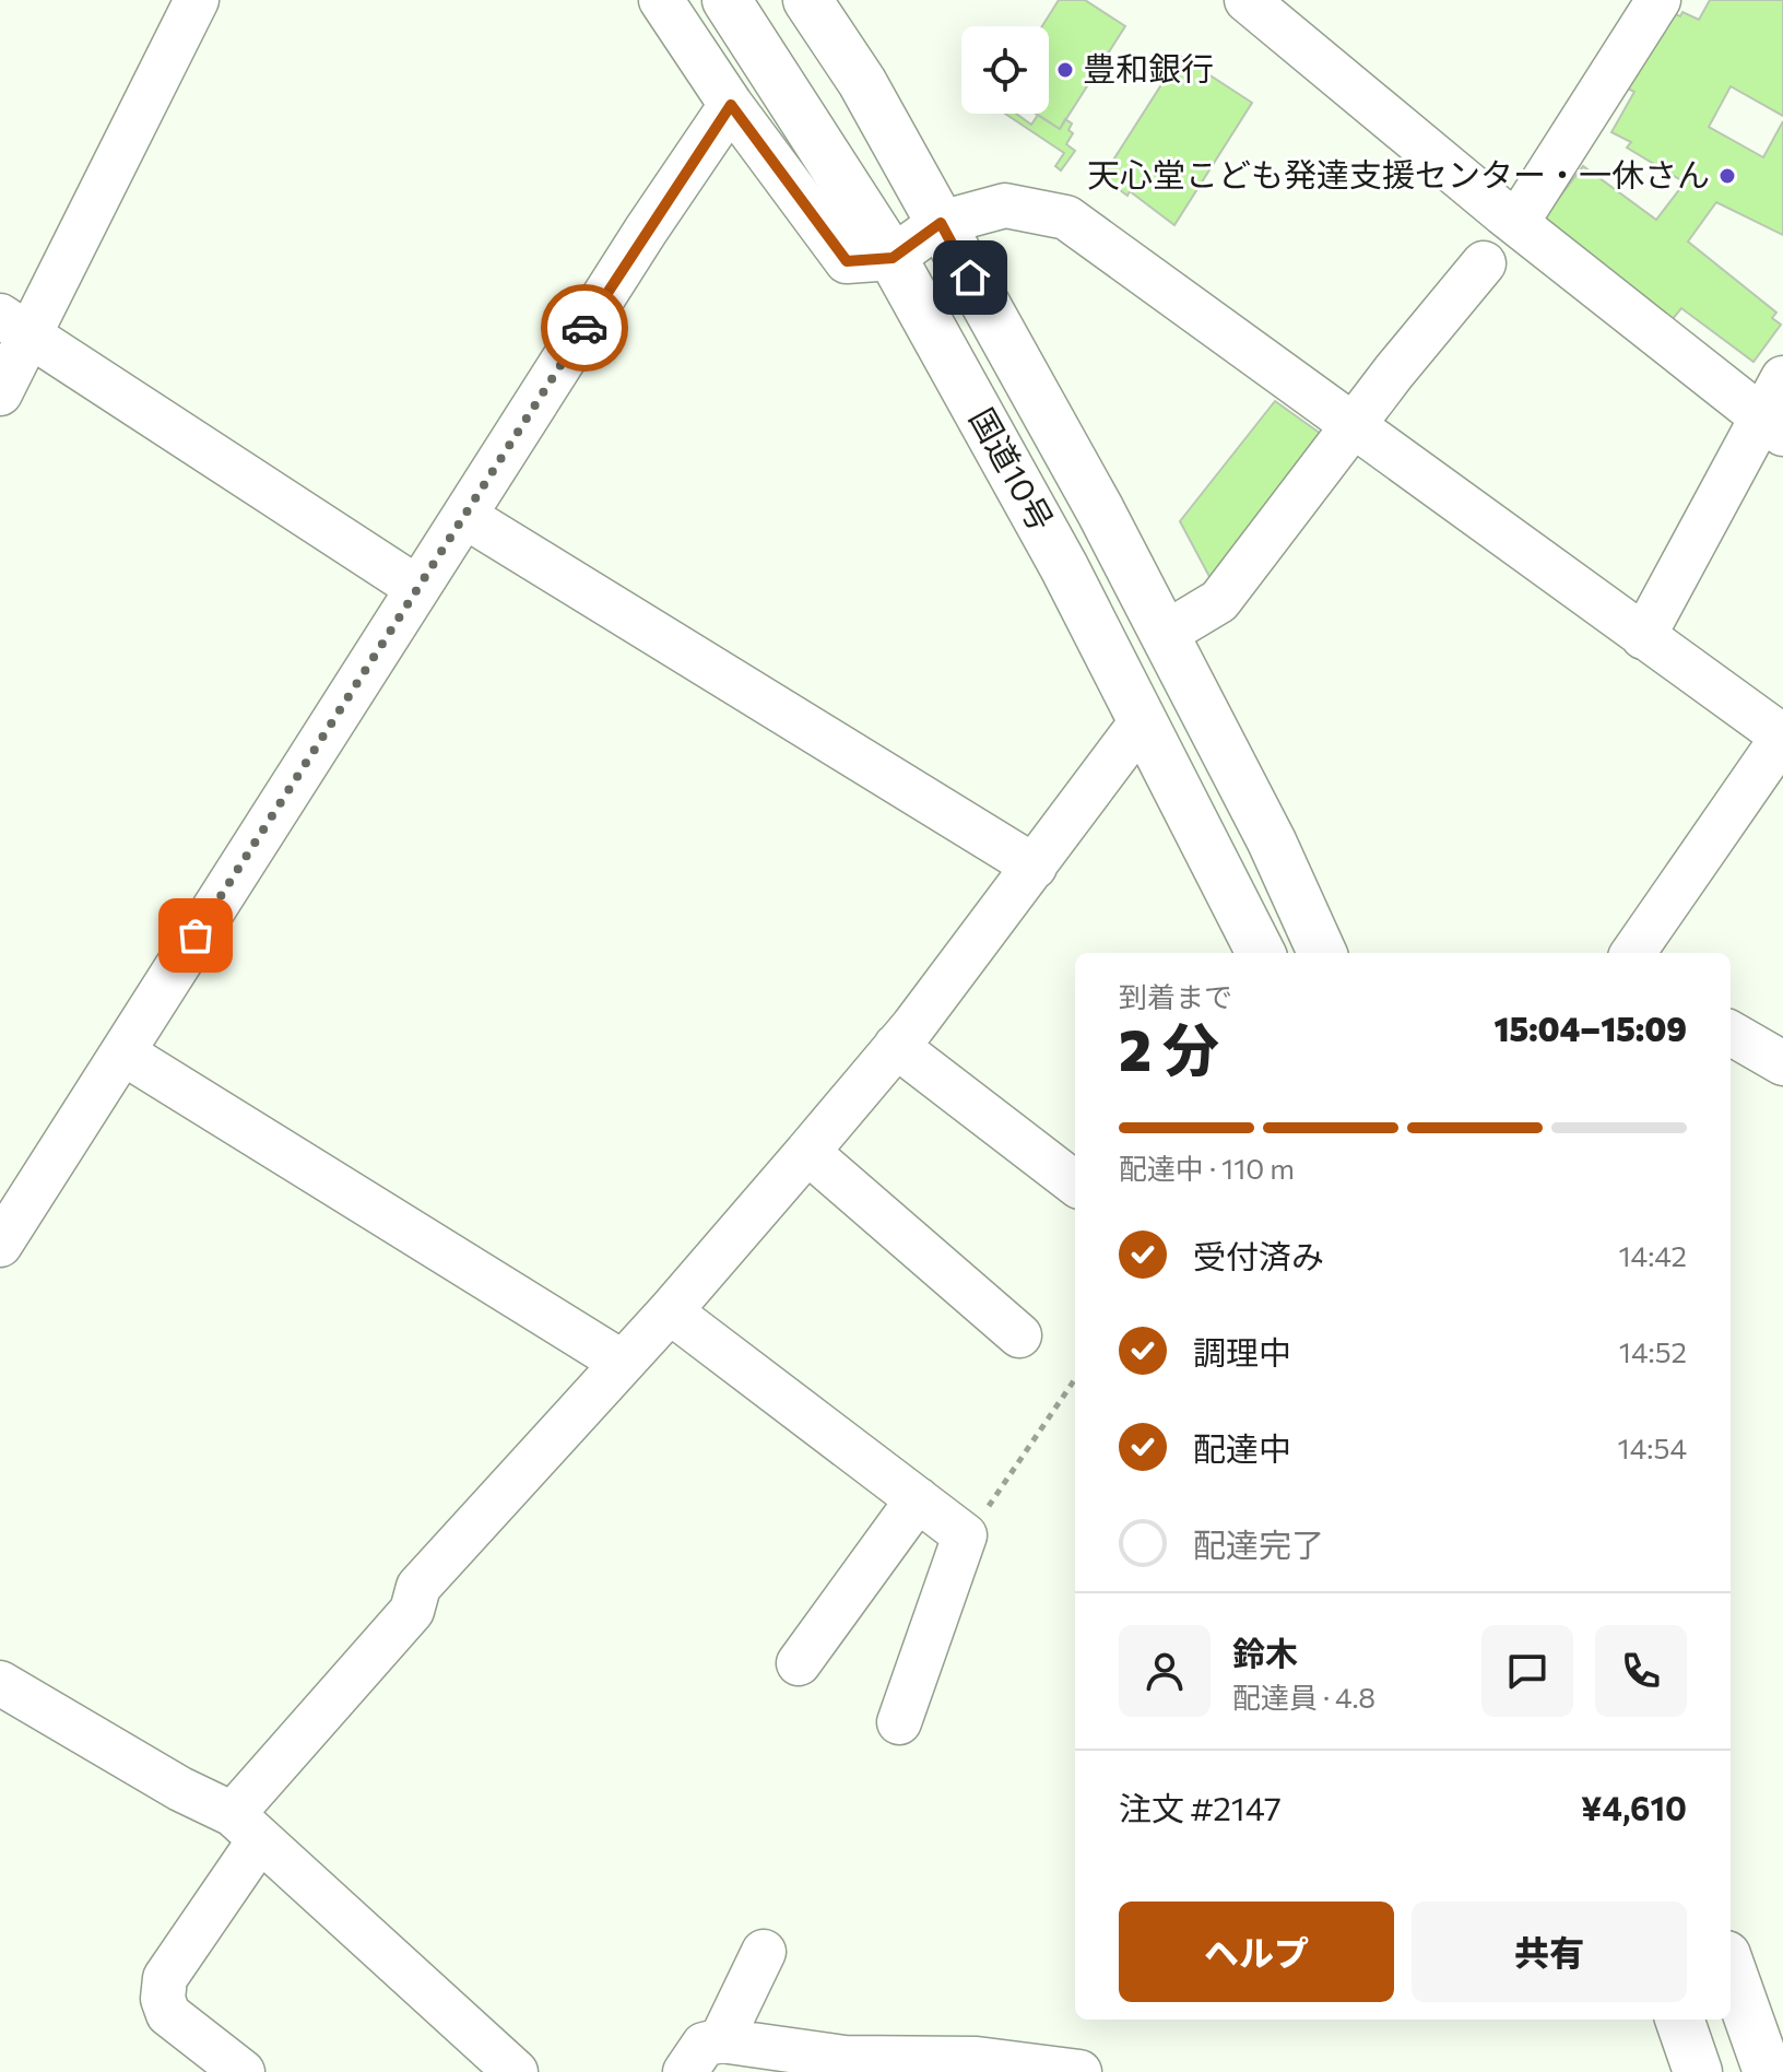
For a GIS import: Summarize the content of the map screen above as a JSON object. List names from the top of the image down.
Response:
{
  "streets": {
    "highway": ["国道10号"]
  },
  "places": ["豊和銀行", "天心堂こども発達支援センター・一休さん"],
  "page": {
    "heading": ["2 分", "到着まで", "15:04–15:09"],
    "panel": [
      "鈴木",
      "配達員 · 4.8",
      "注文 #2147",
      "¥4,610"
    ],
    "bar": "配達中 · 110 m",
    "list": [
      ["受付済み", "14:42"],
      ["調理中", "14:52"],
      ["配達中", "14:54"],
      "配達完了"
    ],
    "buttons": ["ヘルプ", "共有"]
  }
}
